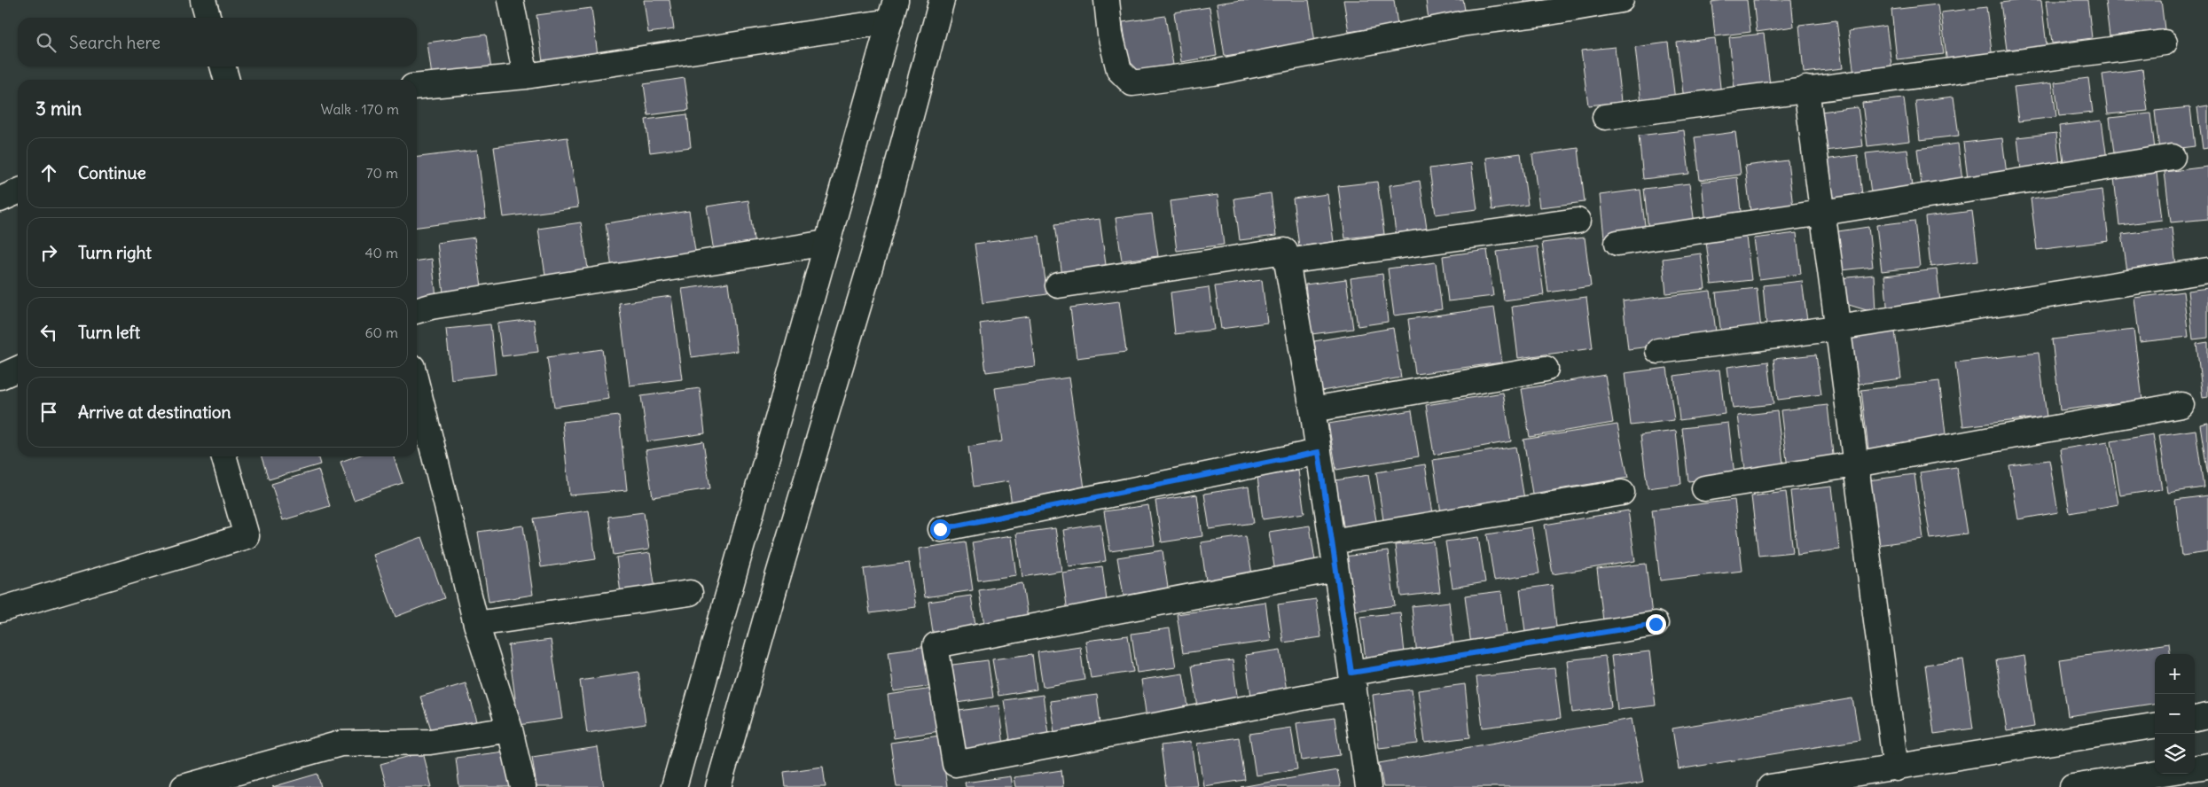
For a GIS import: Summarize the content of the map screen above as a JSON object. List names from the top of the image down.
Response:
{
  "page": {
    "search": "Search here",
    "heading": ["3 min", "Walk · 170 m"],
    "list": [
      ["Continue", "70 m"],
      ["Turn right", "40 m"],
      ["Turn left", "60 m"],
      "Arrive at destination"
    ],
    "map_buttons": ["+", "−"]
  }
}
